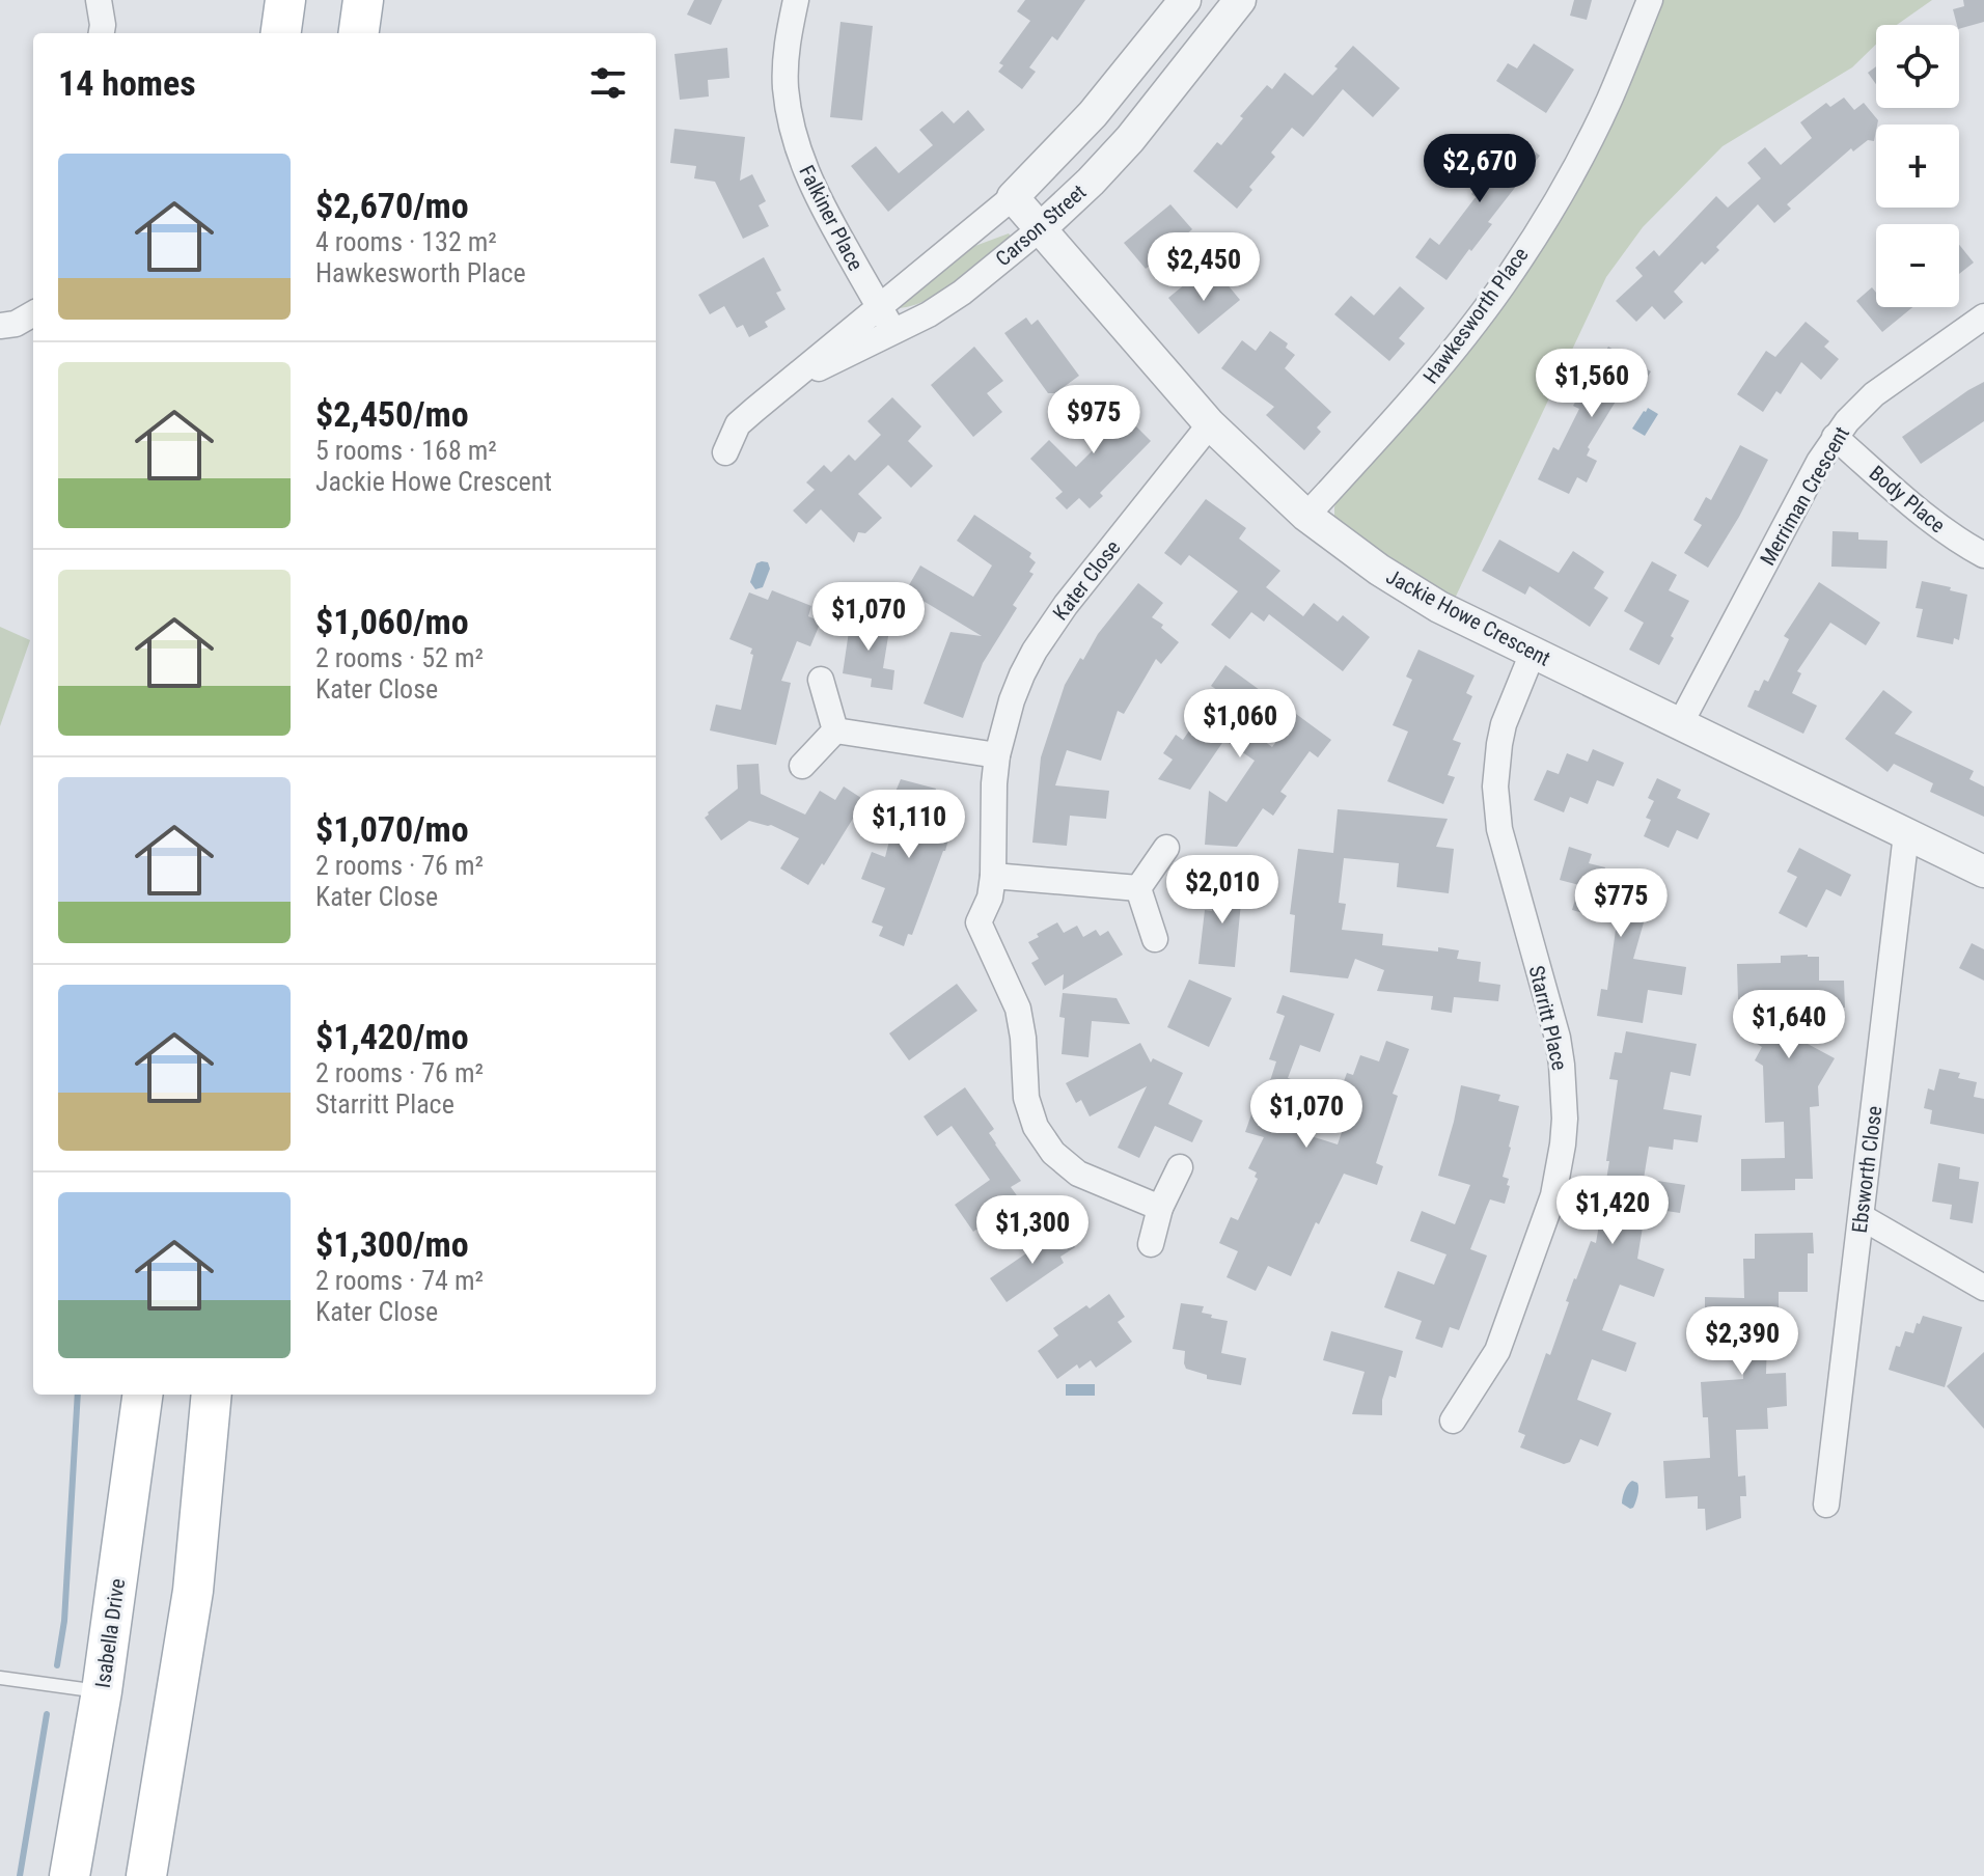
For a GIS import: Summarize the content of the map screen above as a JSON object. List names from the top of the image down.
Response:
{
  "streets": {
    "main road": ["Isabella Drive"],
    "street": [
      "Falkiner Place",
      "Carson Street",
      "Hawkesworth Place",
      "Merriman Crescent",
      "Body Place",
      "Kater Close",
      "Jackie Howe Crescent",
      "Starritt Place",
      "Ebsworth Close"
    ]
  },
  "crossings": [
    ["Falkiner Place", "Carson Street"],
    ["Carson Street", "Jackie Howe Crescent"],
    ["Hawkesworth Place", "Jackie Howe Crescent"],
    ["Merriman Crescent", "Body Place"],
    ["Merriman Crescent", "Jackie Howe Crescent"],
    ["Kater Close", "Jackie Howe Crescent"],
    ["Jackie Howe Crescent", "Starritt Place"],
    ["Jackie Howe Crescent", "Ebsworth Close"]
  ],
  "page": {
    "map_buttons": ["+", "−"],
    "heading": "14 homes",
    "list": [
      {
        "name": "$2,670/mo",
        "note": "4 rooms · 132 m² · Hawkesworth Place"
      },
      {
        "name": "$2,450/mo",
        "note": "5 rooms · 168 m² · Jackie Howe Crescent"
      },
      {
        "name": "$1,060/mo",
        "note": "2 rooms · 52 m² · Kater Close"
      },
      {
        "name": "$1,070/mo",
        "note": "2 rooms · 76 m² · Kater Close"
      },
      {
        "name": "$1,420/mo",
        "note": "2 rooms · 76 m² · Starritt Place"
      },
      {
        "name": "$1,300/mo",
        "note": "2 rooms · 74 m² · Kater Close"
      }
    ],
    "price": [
      "$2,670",
      "$2,450",
      "$1,560",
      "$975",
      "$1,070",
      "$1,060",
      "$1,110",
      "$2,010",
      "$775",
      "$1,640",
      "$1,070",
      "$1,420",
      "$1,300",
      "$2,390"
    ]
  }
}
